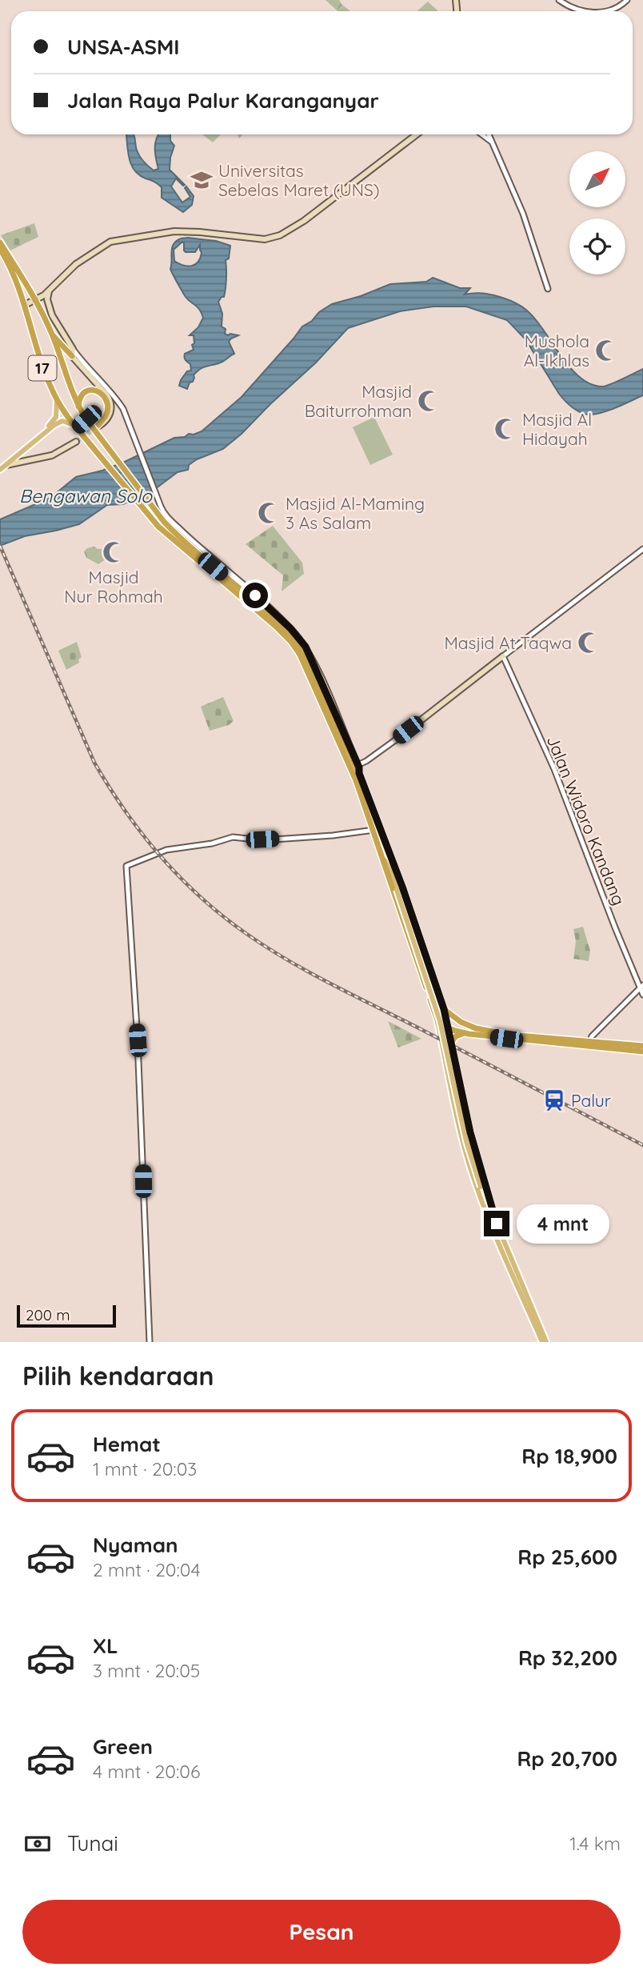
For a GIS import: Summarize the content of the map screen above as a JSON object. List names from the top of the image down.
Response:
{
  "streets": {
    "highway": ["17"],
    "street": ["Jalan Widoro Kandang"]
  },
  "water": ["Bengawan Solo"],
  "places": {
    "school or university": ["Universitas Sebelas Maret (UNS)"],
    "mosque": [
      "Mushola Al-Ikhlas",
      "Masjid Baiturrohman",
      "Masjid Al Hidayah",
      "Masjid Al-Maming 3 As Salam",
      "Masjid Nur Rohmah",
      "Masjid At Taqwa"
    ],
    "station": ["Palur"]
  },
  "scale_bar": "200 m",
  "north": "top right",
  "page": {
    "banner": ["UNSA-ASMI", "Jalan Raya Palur Karanganyar"],
    "bubble": "4 mnt",
    "scale": "200 m",
    "heading": "Pilih kendaraan",
    "list": [
      {
        "name": "Hemat",
        "note": "1 mnt · 20:03",
        "value": "Rp 18,900"
      },
      {
        "name": "Nyaman",
        "note": "2 mnt · 20:04",
        "value": "Rp 25,600"
      },
      {
        "name": "XL",
        "note": "3 mnt · 20:05",
        "value": "Rp 32,200"
      },
      {
        "name": "Green",
        "note": "4 mnt · 20:06",
        "value": "Rp 20,700"
      }
    ],
    "pay": ["Tunai", "1.4 km"],
    "buttons": "Pesan"
  }
}
